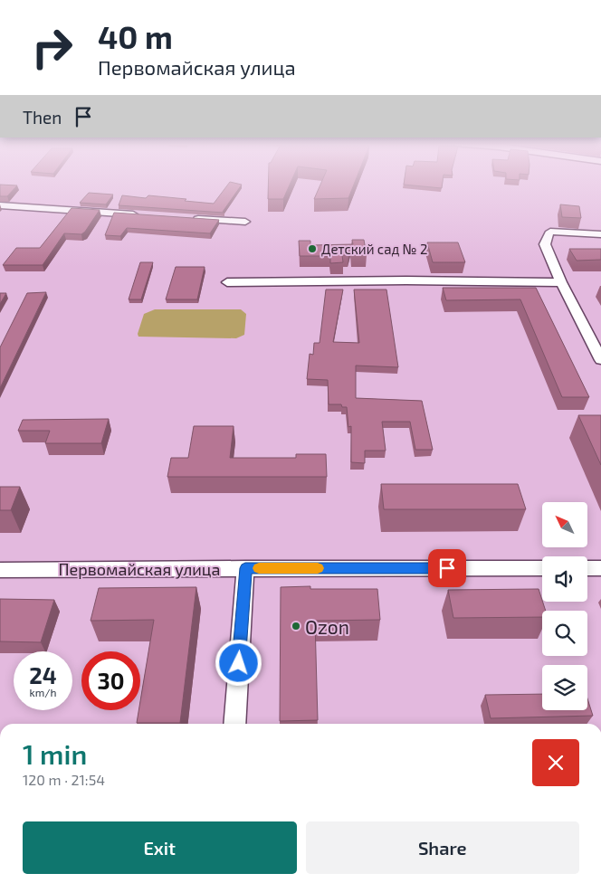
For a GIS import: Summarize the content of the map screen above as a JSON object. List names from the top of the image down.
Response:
{
  "streets": {
    "street": ["Первомайская улица"]
  },
  "places": ["Детский сад № 2", "Ozon"],
  "north": "top left",
  "page": {
    "turn": ["40 m", "Первомайская улица"],
    "then": "Then",
    "speed": "24 km/h",
    "limit": "30",
    "heading": ["1 min", "120 m · 21:54"],
    "buttons": ["Exit", "Share"]
  }
}
